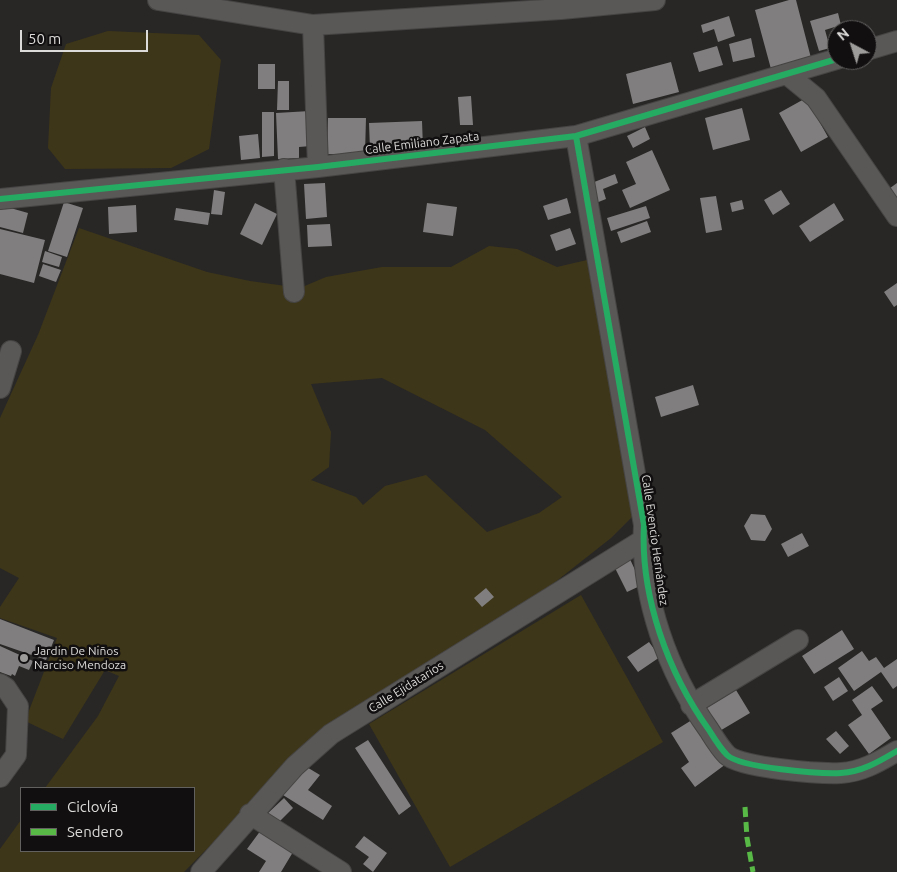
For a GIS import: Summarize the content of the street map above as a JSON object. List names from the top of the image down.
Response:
{
  "streets": {
    "street": ["Calle Emiliano Zapata", "Calle Evencio Hernández", "Calle Ejidatarios"]
  },
  "crossings": [
    ["Calle Emiliano Zapata", "Calle Evencio Hernández"],
    ["Calle Evencio Hernández", "Calle Ejidatarios"]
  ],
  "places": ["Jardin De Niños Narciso Mendoza"],
  "legend": ["Ciclovía", "Sendero"],
  "scale_bar": "50 m",
  "north": "top left"
}
